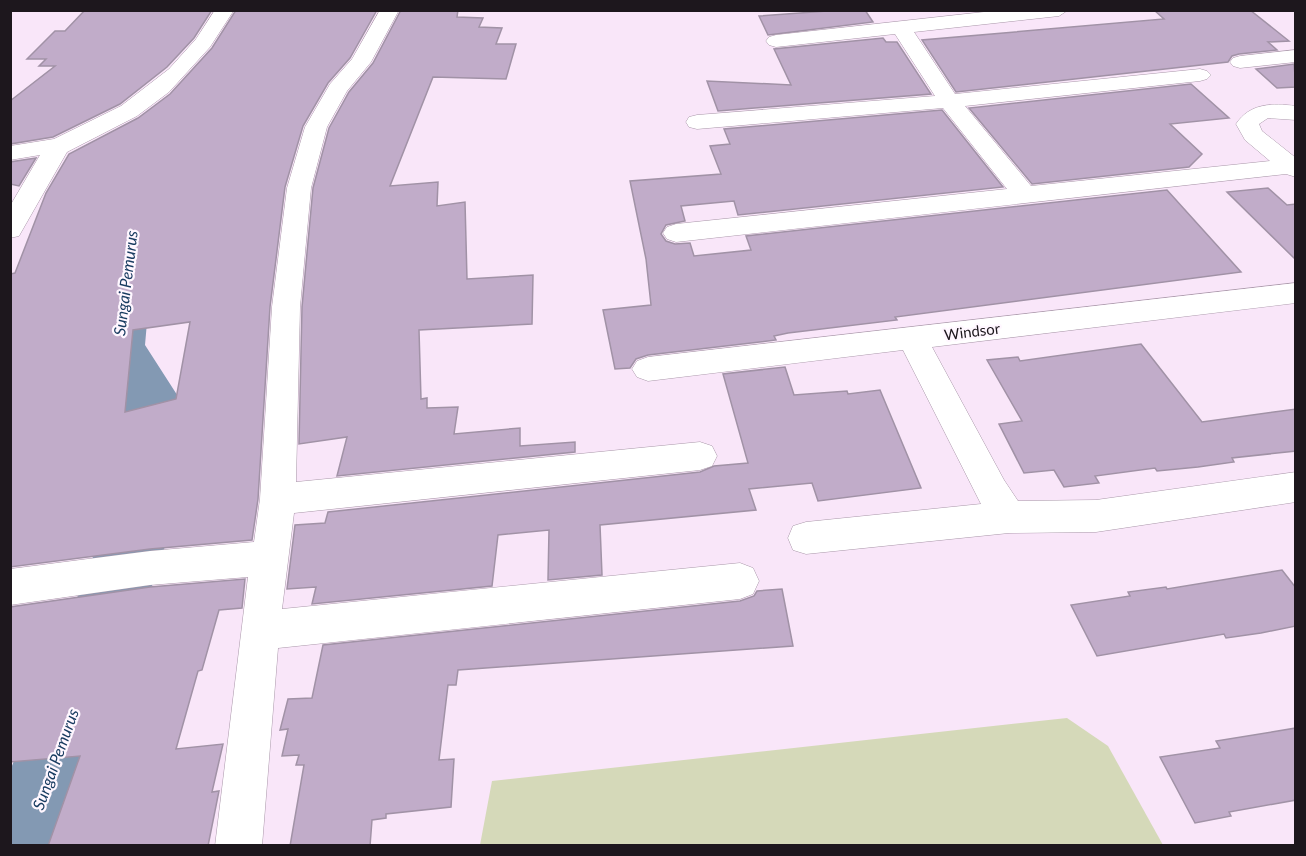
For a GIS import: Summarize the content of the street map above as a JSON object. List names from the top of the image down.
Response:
{
  "streets": {
    "street": ["Windsor"]
  },
  "water": ["Sungai Pemurus"]
}
